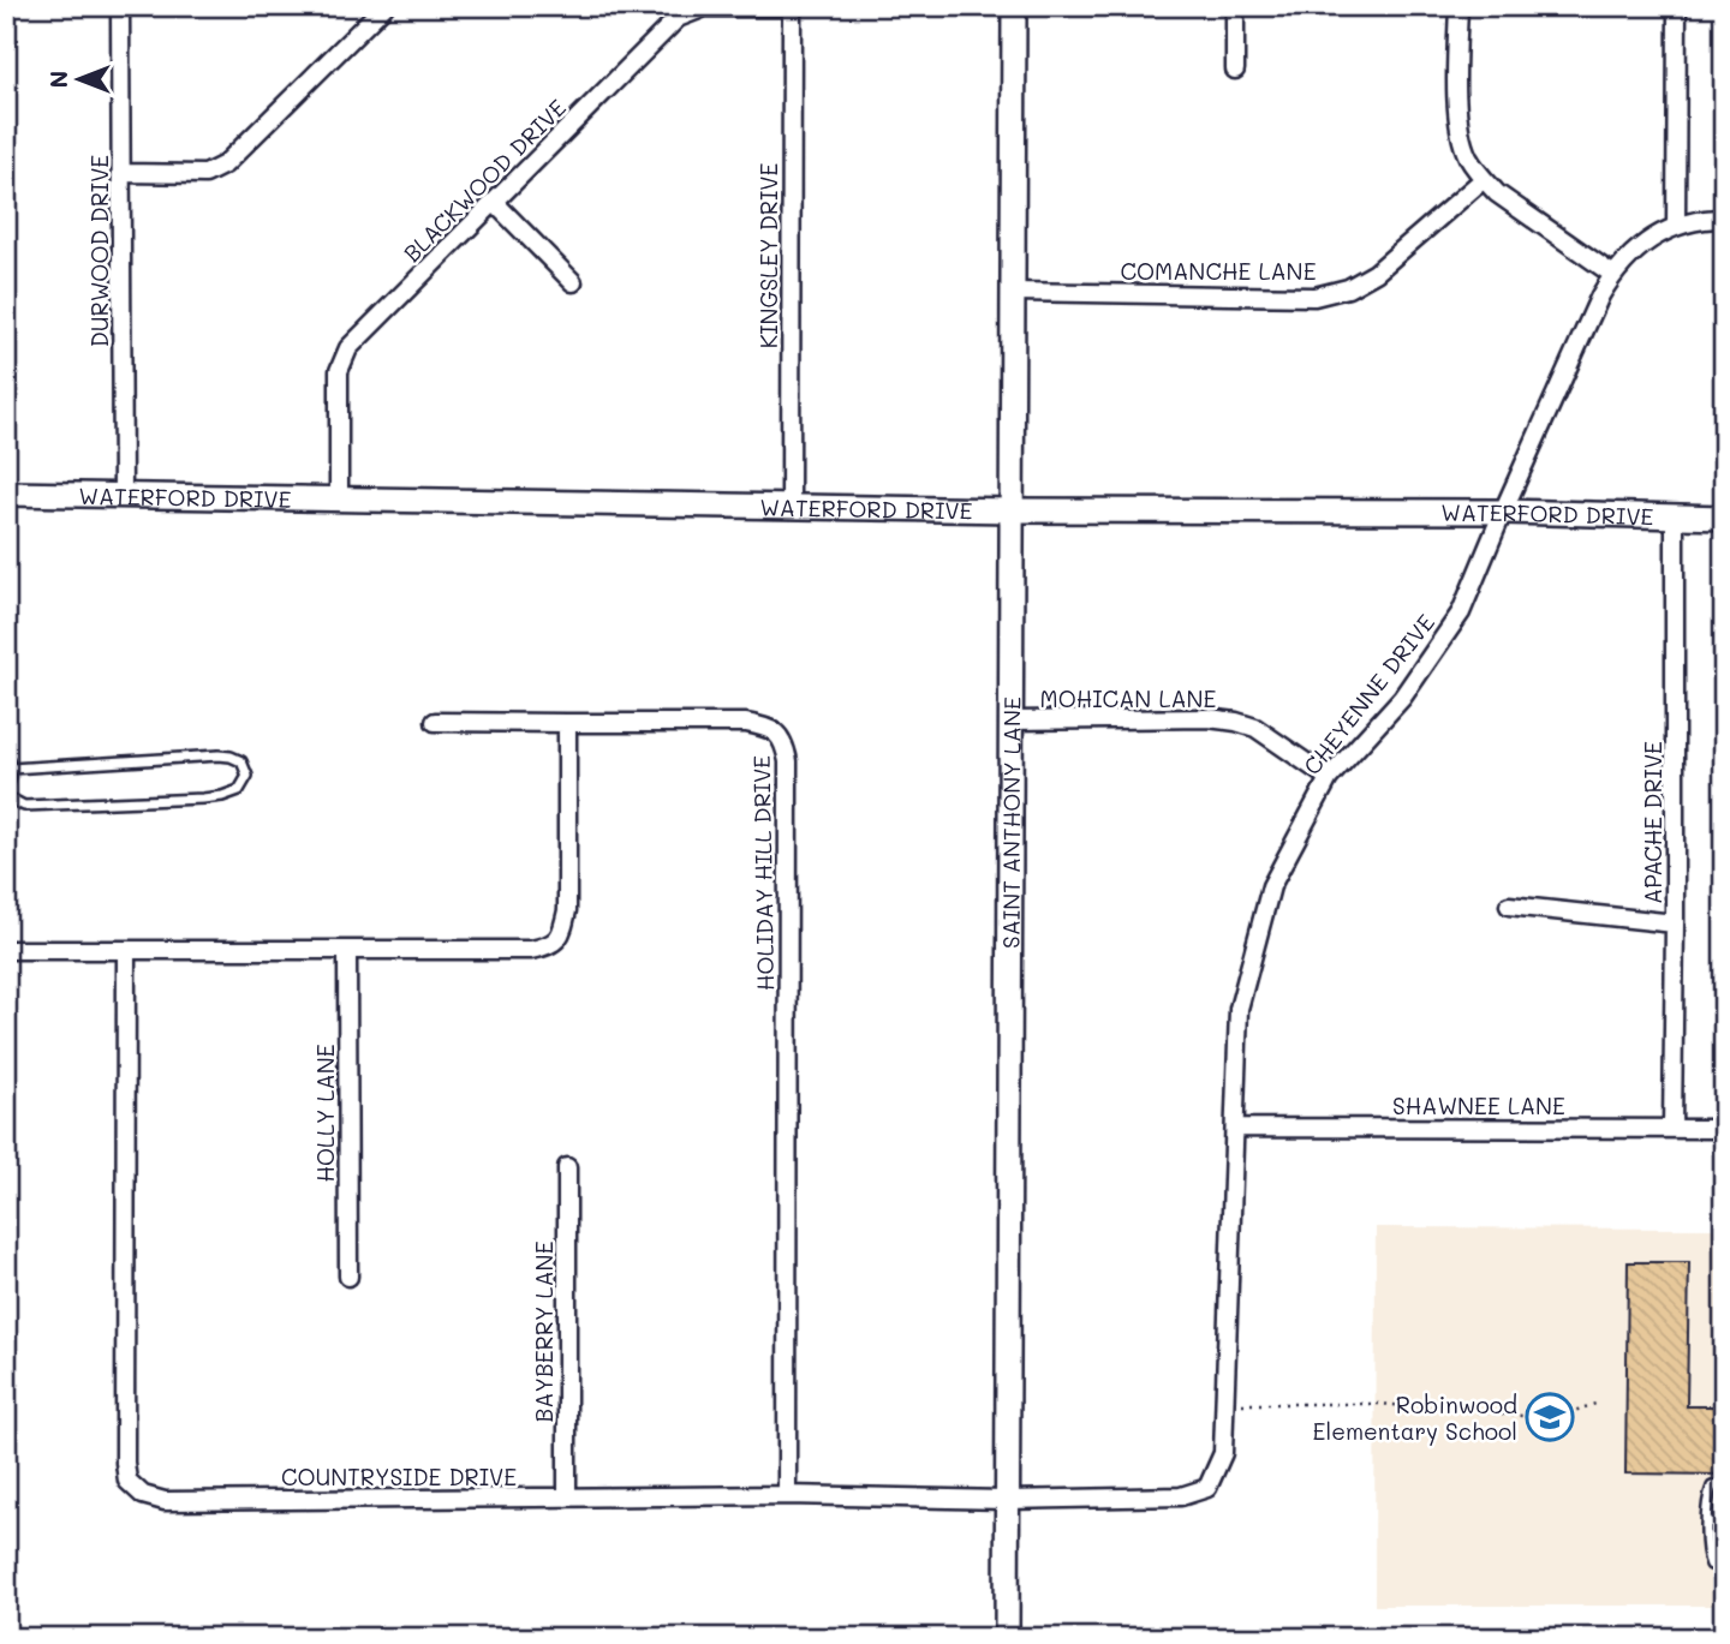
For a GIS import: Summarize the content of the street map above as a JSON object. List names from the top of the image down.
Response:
{
  "streets": {
    "street": [
      "BLACKWOOD DRIVE",
      "DURWOOD DRIVE",
      "KINGSLEY DRIVE",
      "COMANCHE LANE",
      "WATERFORD DRIVE",
      "CHEYENNE DRIVE",
      "MOHICAN LANE",
      "SAINT ANTHONY LANE",
      "APACHE DRIVE",
      "HOLIDAY HILL DRIVE",
      "SHAWNEE LANE",
      "HOLLY LANE",
      "BAYBERRY LANE",
      "COUNTRYSIDE DRIVE"
    ]
  },
  "crossings": [
    ["BLACKWOOD DRIVE", "KINGSLEY DRIVE"],
    ["BLACKWOOD DRIVE", "WATERFORD DRIVE"],
    ["DURWOOD DRIVE", "WATERFORD DRIVE"],
    ["KINGSLEY DRIVE", "WATERFORD DRIVE"],
    ["COMANCHE LANE", "SAINT ANTHONY LANE"],
    ["WATERFORD DRIVE", "CHEYENNE DRIVE"],
    ["WATERFORD DRIVE", "SAINT ANTHONY LANE"],
    ["WATERFORD DRIVE", "APACHE DRIVE"],
    ["CHEYENNE DRIVE", "MOHICAN LANE"],
    ["CHEYENNE DRIVE", "SHAWNEE LANE"],
    ["CHEYENNE DRIVE", "COUNTRYSIDE DRIVE"],
    ["MOHICAN LANE", "SAINT ANTHONY LANE"],
    ["SAINT ANTHONY LANE", "COUNTRYSIDE DRIVE"],
    ["APACHE DRIVE", "SHAWNEE LANE"],
    ["HOLIDAY HILL DRIVE", "COUNTRYSIDE DRIVE"],
    ["BAYBERRY LANE", "COUNTRYSIDE DRIVE"]
  ],
  "places": {
    "school or university": ["Robinwood Elementary School"]
  },
  "north": "left"
}
